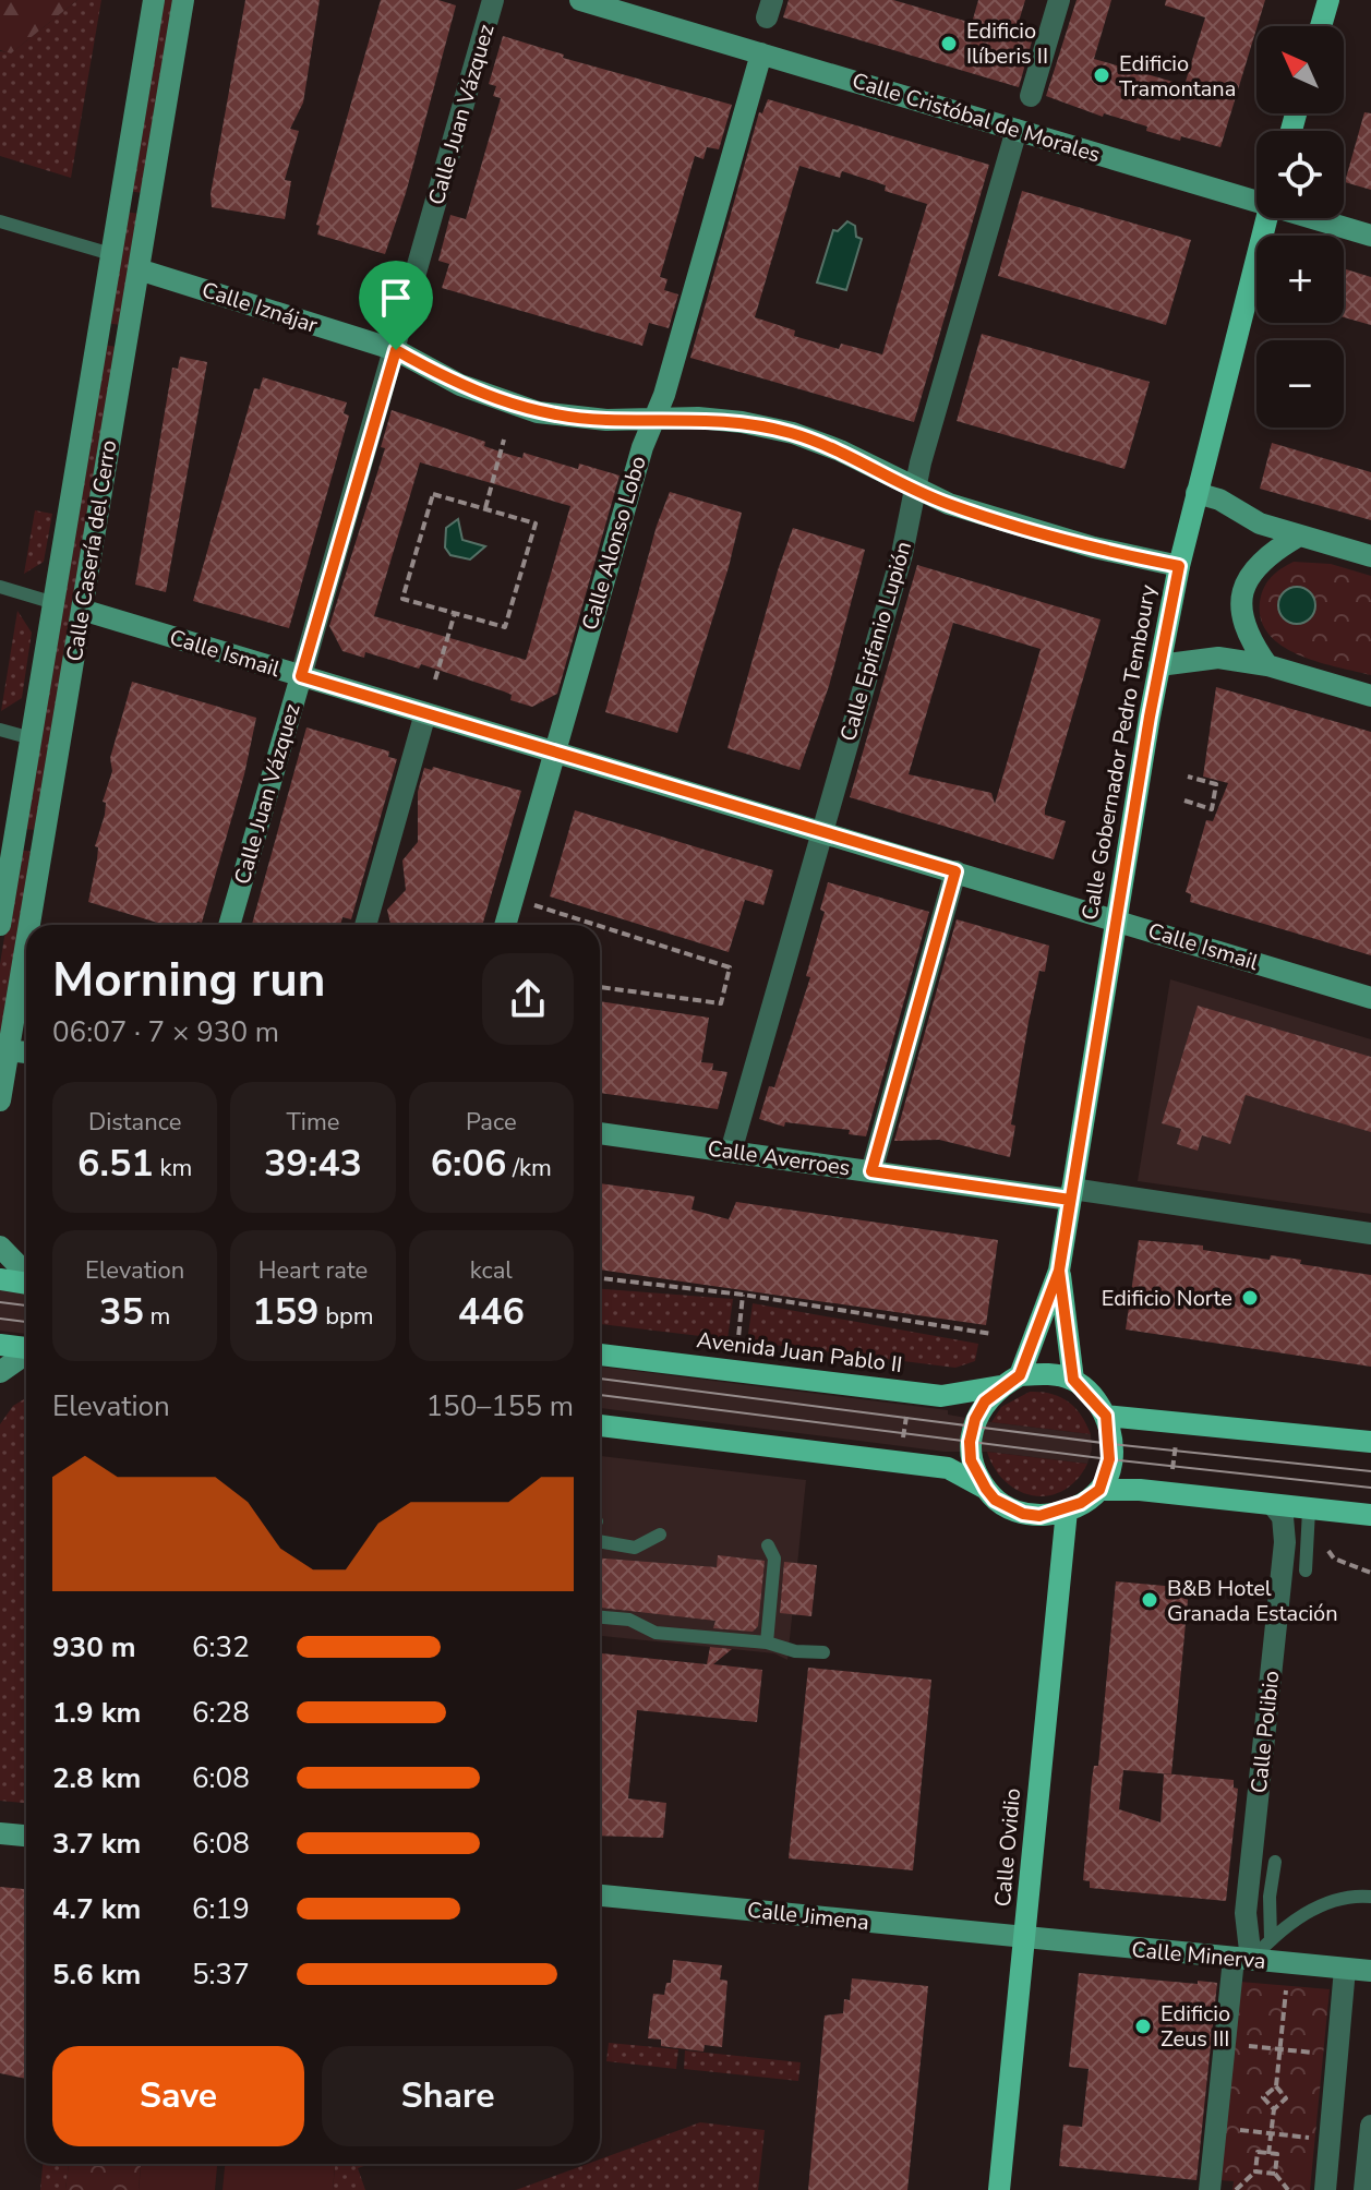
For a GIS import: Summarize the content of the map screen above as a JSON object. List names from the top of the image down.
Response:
{
  "streets": {
    "main road": ["Calle Gobernador Pedro Temboury", "Avenida Juan Pablo II", "Calle Ovidio"],
    "street": [
      "Calle Juan Vázquez",
      "Calle Cristóbal de Morales",
      "Calle Iznájar",
      "Calle Alonso Lobo",
      "Calle Casería del Cerro",
      "Calle Epifanio Lupión",
      "Calle Ismail",
      "Calle Averroes",
      "Calle Polibio",
      "Calle Jimena",
      "Calle Minerva"
    ]
  },
  "crossings": [
    ["Calle Juan Vázquez", "Calle Iznájar"],
    ["Calle Juan Vázquez", "Calle Ismail"],
    ["Calle Cristóbal de Morales", "Calle Alonso Lobo"],
    ["Calle Cristóbal de Morales", "Calle Epifanio Lupión"],
    ["Calle Iznájar", "Calle Alonso Lobo"],
    ["Calle Iznájar", "Calle Casería del Cerro"],
    ["Calle Iznájar", "Calle Epifanio Lupión"],
    ["Calle Iznájar", "Calle Gobernador Pedro Temboury"],
    ["Calle Alonso Lobo", "Calle Ismail"],
    ["Calle Casería del Cerro", "Calle Ismail"],
    ["Calle Epifanio Lupión", "Calle Ismail"],
    ["Calle Epifanio Lupión", "Calle Averroes"],
    ["Calle Ismail", "Calle Gobernador Pedro Temboury"],
    ["Calle Gobernador Pedro Temboury", "Calle Averroes"],
    ["Calle Gobernador Pedro Temboury", "Avenida Juan Pablo II"],
    ["Calle Gobernador Pedro Temboury", "Calle Ovidio"],
    ["Avenida Juan Pablo II", "Calle Ovidio"],
    ["Calle Polibio", "Calle Minerva"],
    ["Calle Ovidio", "Calle Jimena"],
    ["Calle Ovidio", "Calle Minerva"],
    ["Calle Jimena", "Calle Minerva"]
  ],
  "places": [
    "Edificio Ilíberis II",
    "Edificio Tramontana",
    "Edificio Norte",
    "B&B Hotel Granada Estación",
    "Edificio Zeus III"
  ],
  "north": "top left",
  "page": {
    "map_buttons": ["+", "−"],
    "heading": ["Morning run", "06:07 · 7 × 930 m"],
    "stats": [
      ["Distance", "6.51 km"],
      ["Time", "39:43"],
      ["Pace", "6:06 /km"],
      ["Elevation", "35 m"],
      ["Heart rate", "159 bpm"],
      ["kcal", "446"]
    ],
    "chart": ["Elevation", "150–155 m"],
    "list": [
      {
        "name": "930 m",
        "note": "6:32"
      },
      {
        "name": "1.9 km",
        "note": "6:28"
      },
      {
        "name": "2.8 km",
        "note": "6:08"
      },
      {
        "name": "3.7 km",
        "note": "6:08"
      },
      {
        "name": "4.7 km",
        "note": "6:19"
      },
      {
        "name": "5.6 km",
        "note": "5:37"
      }
    ],
    "buttons": ["Save", "Share"]
  }
}
